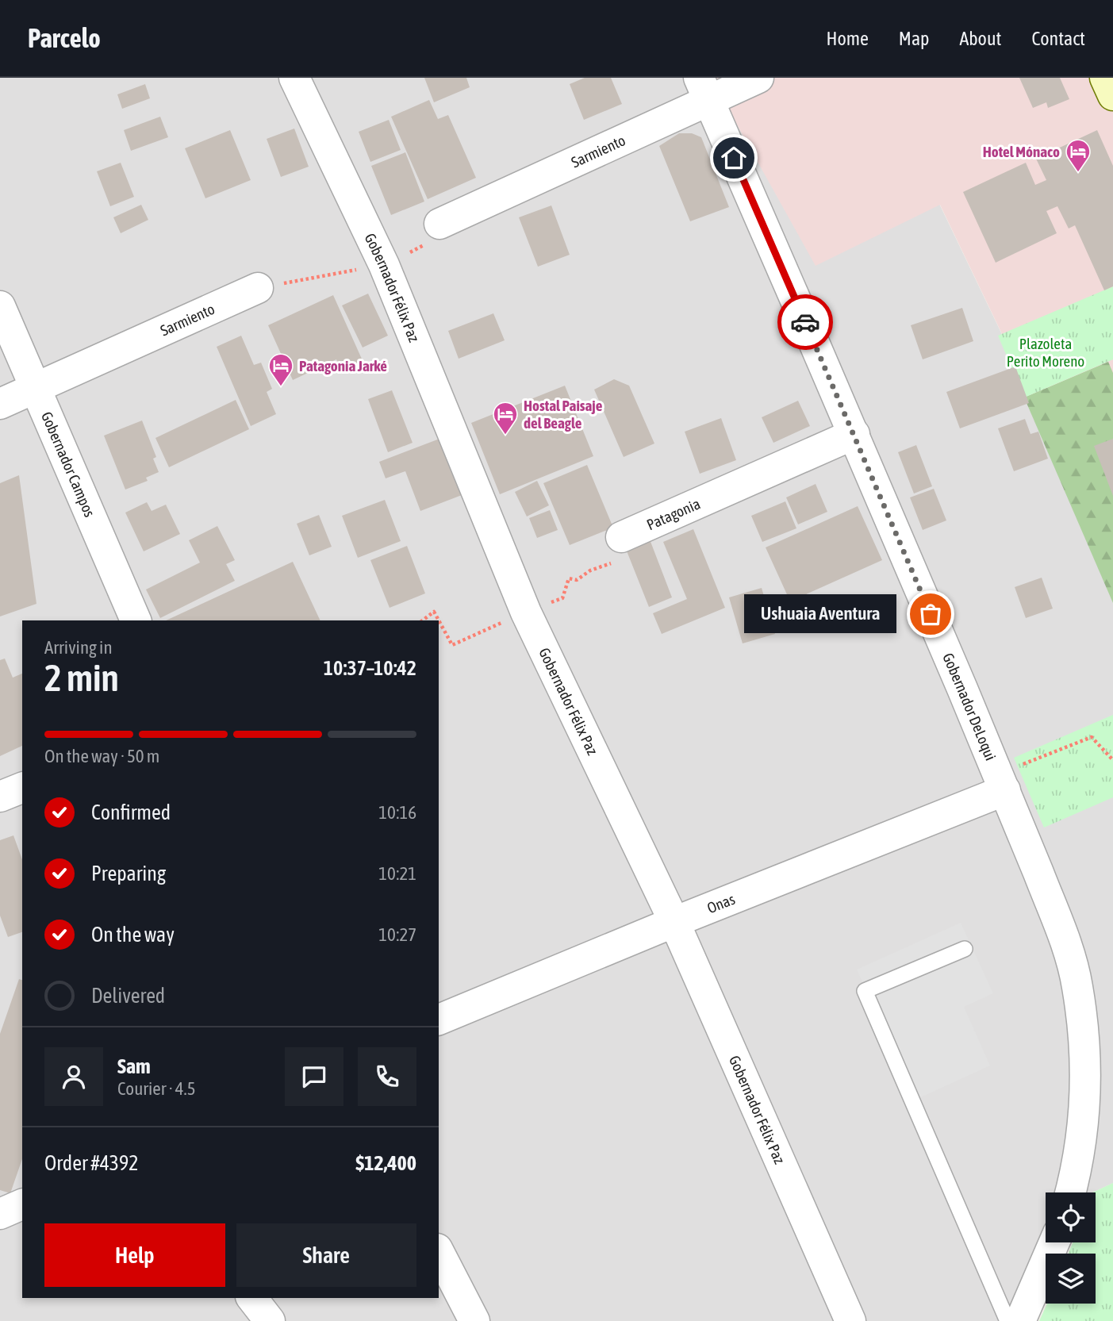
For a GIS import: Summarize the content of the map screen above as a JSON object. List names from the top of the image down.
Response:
{
  "streets": {
    "street": [
      "Sarmiento",
      "Gobernador Félix Paz",
      "Gobernador Campos",
      "Patagonia",
      "Gobernador DeLoqui",
      "Onas"
    ]
  },
  "crossings": [
    ["Sarmiento", "Gobernador Campos"],
    ["Sarmiento", "Gobernador DeLoqui"],
    ["Gobernador Félix Paz", "Onas"],
    ["Patagonia", "Gobernador DeLoqui"],
    ["Gobernador DeLoqui", "Onas"]
  ],
  "parks": ["Plazoleta Perito Moreno"],
  "places": {
    "hotel": ["Hotel Mónaco", "Patagonia Jarké", "Hostal Paisaje del Beagle"],
    "other": ["Ushuaia Aventura"]
  },
  "page": {
    "header": "Parcelo",
    "nav": [
      "Home",
      "Map",
      "About",
      "Contact"
    ],
    "bubble": "Ushuaia Aventura",
    "heading": ["2 min", "Arriving in", "10:37–10:42"],
    "panel": [
      "Sam",
      "Courier · 4.5",
      "Order #4392",
      "$12,400"
    ],
    "bar": "On the way · 50 m",
    "list": [
      ["Confirmed", "10:16"],
      ["Preparing", "10:21"],
      ["On the way", "10:27"],
      "Delivered"
    ],
    "buttons": ["Help", "Share"]
  }
}
